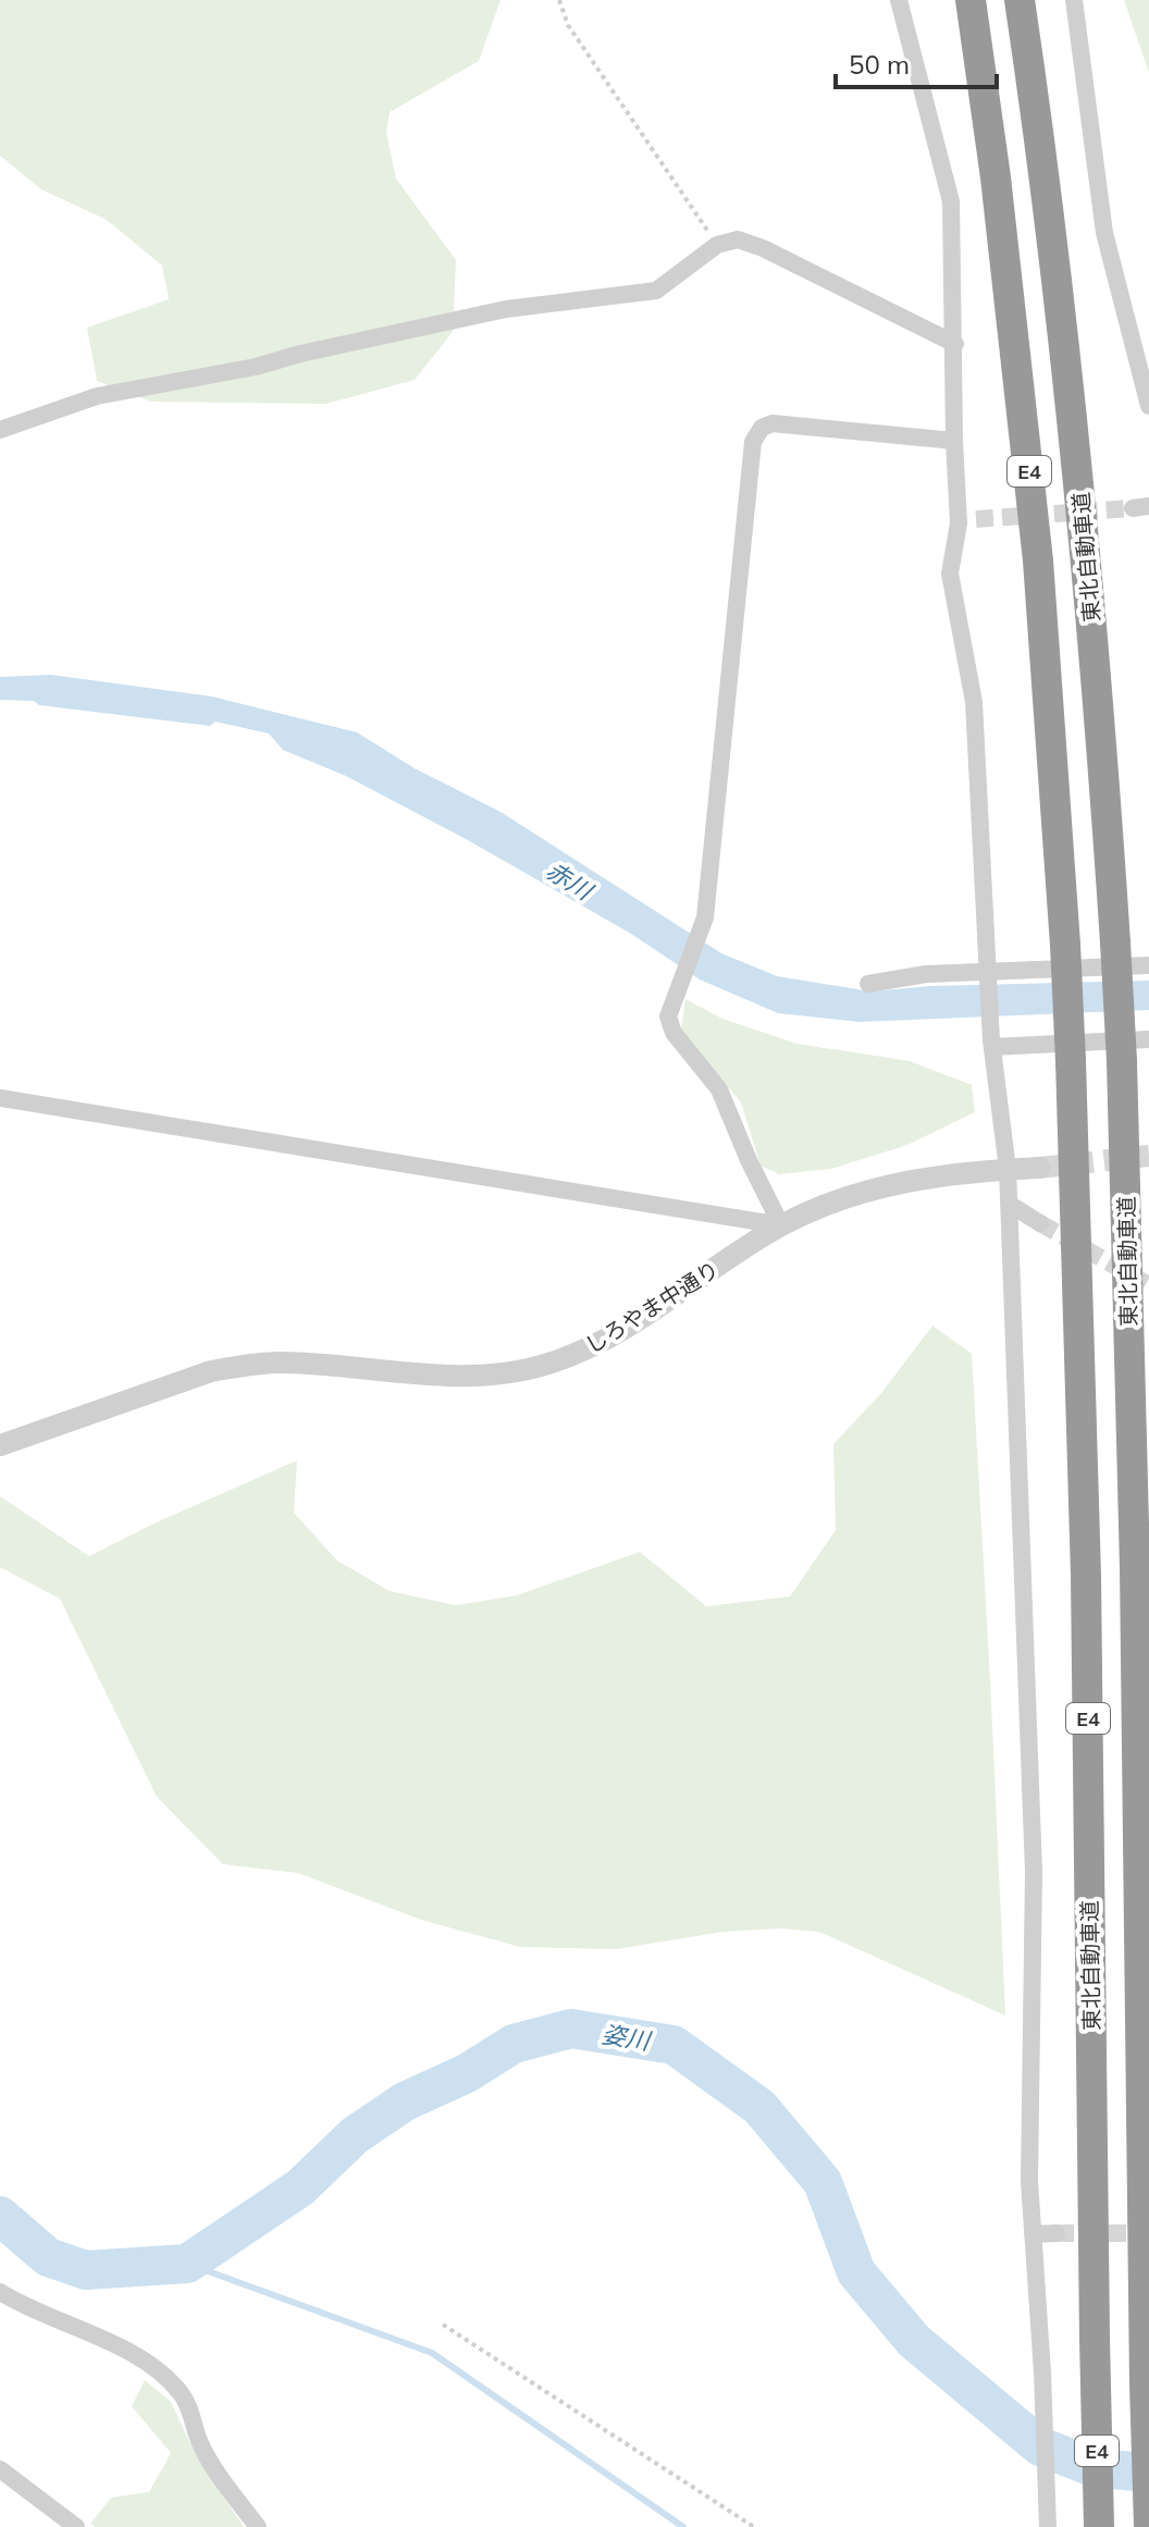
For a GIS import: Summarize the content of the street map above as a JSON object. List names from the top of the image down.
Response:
{
  "streets": {
    "highway": ["E4", "東北自動車道"],
    "street": ["しろやま中通り"]
  },
  "water": ["赤川", "姿川"],
  "scale_bar": "50 m"
}
